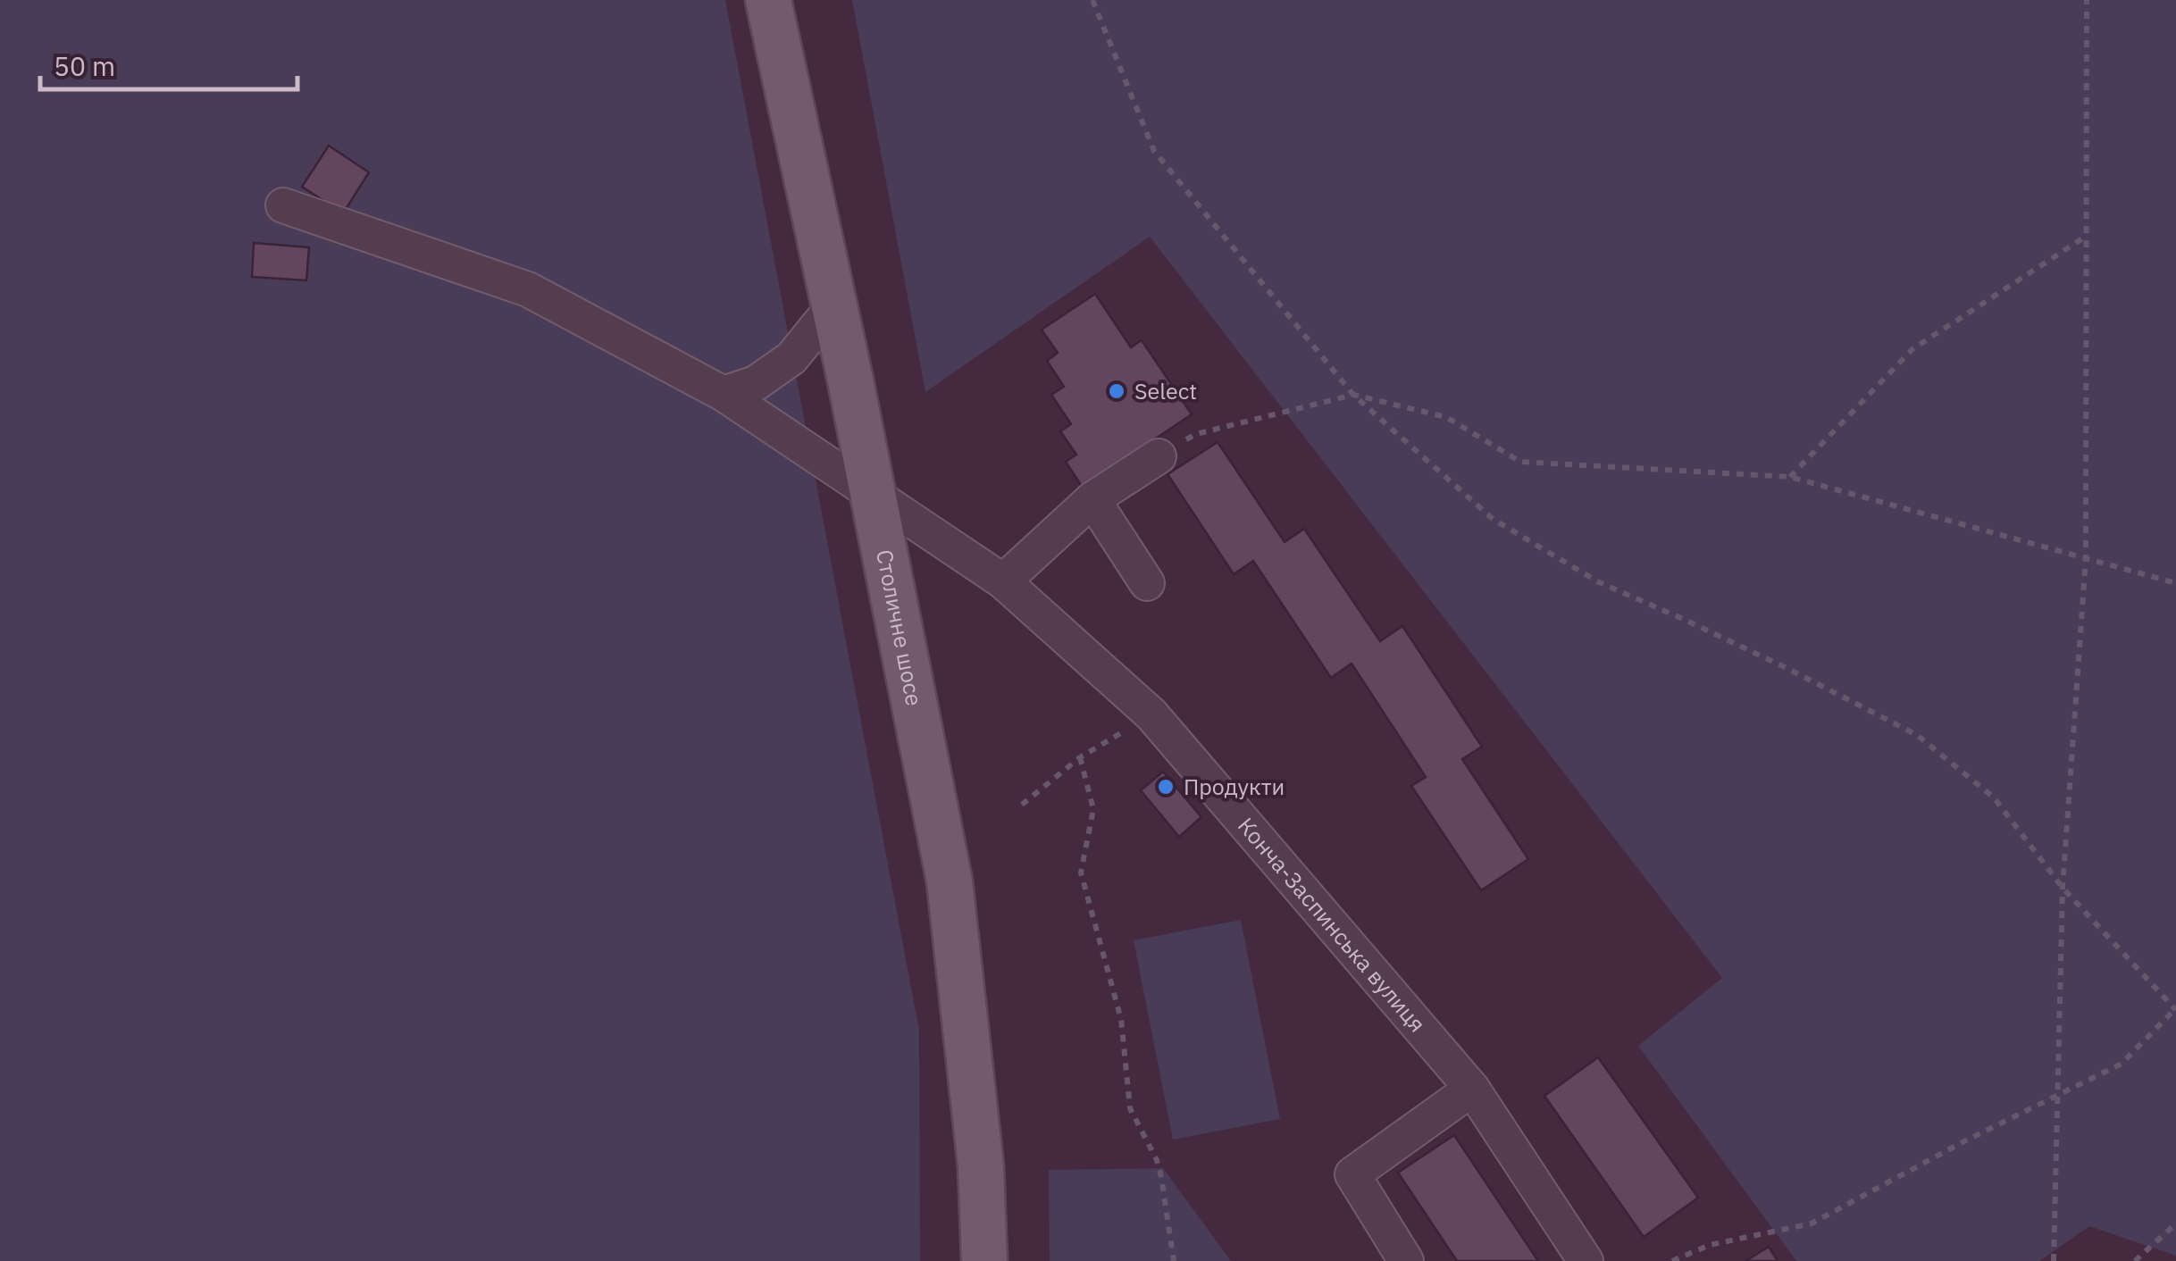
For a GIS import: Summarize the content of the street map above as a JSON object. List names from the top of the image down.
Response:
{
  "streets": {
    "main road": ["Столичне шосе"],
    "street": ["Конча-Заспинська вулиця"]
  },
  "crossings": [
    ["Столичне шосе", "Конча-Заспинська вулиця"]
  ],
  "places": ["Select", "Продукти"],
  "scale_bar": "50 m"
}
